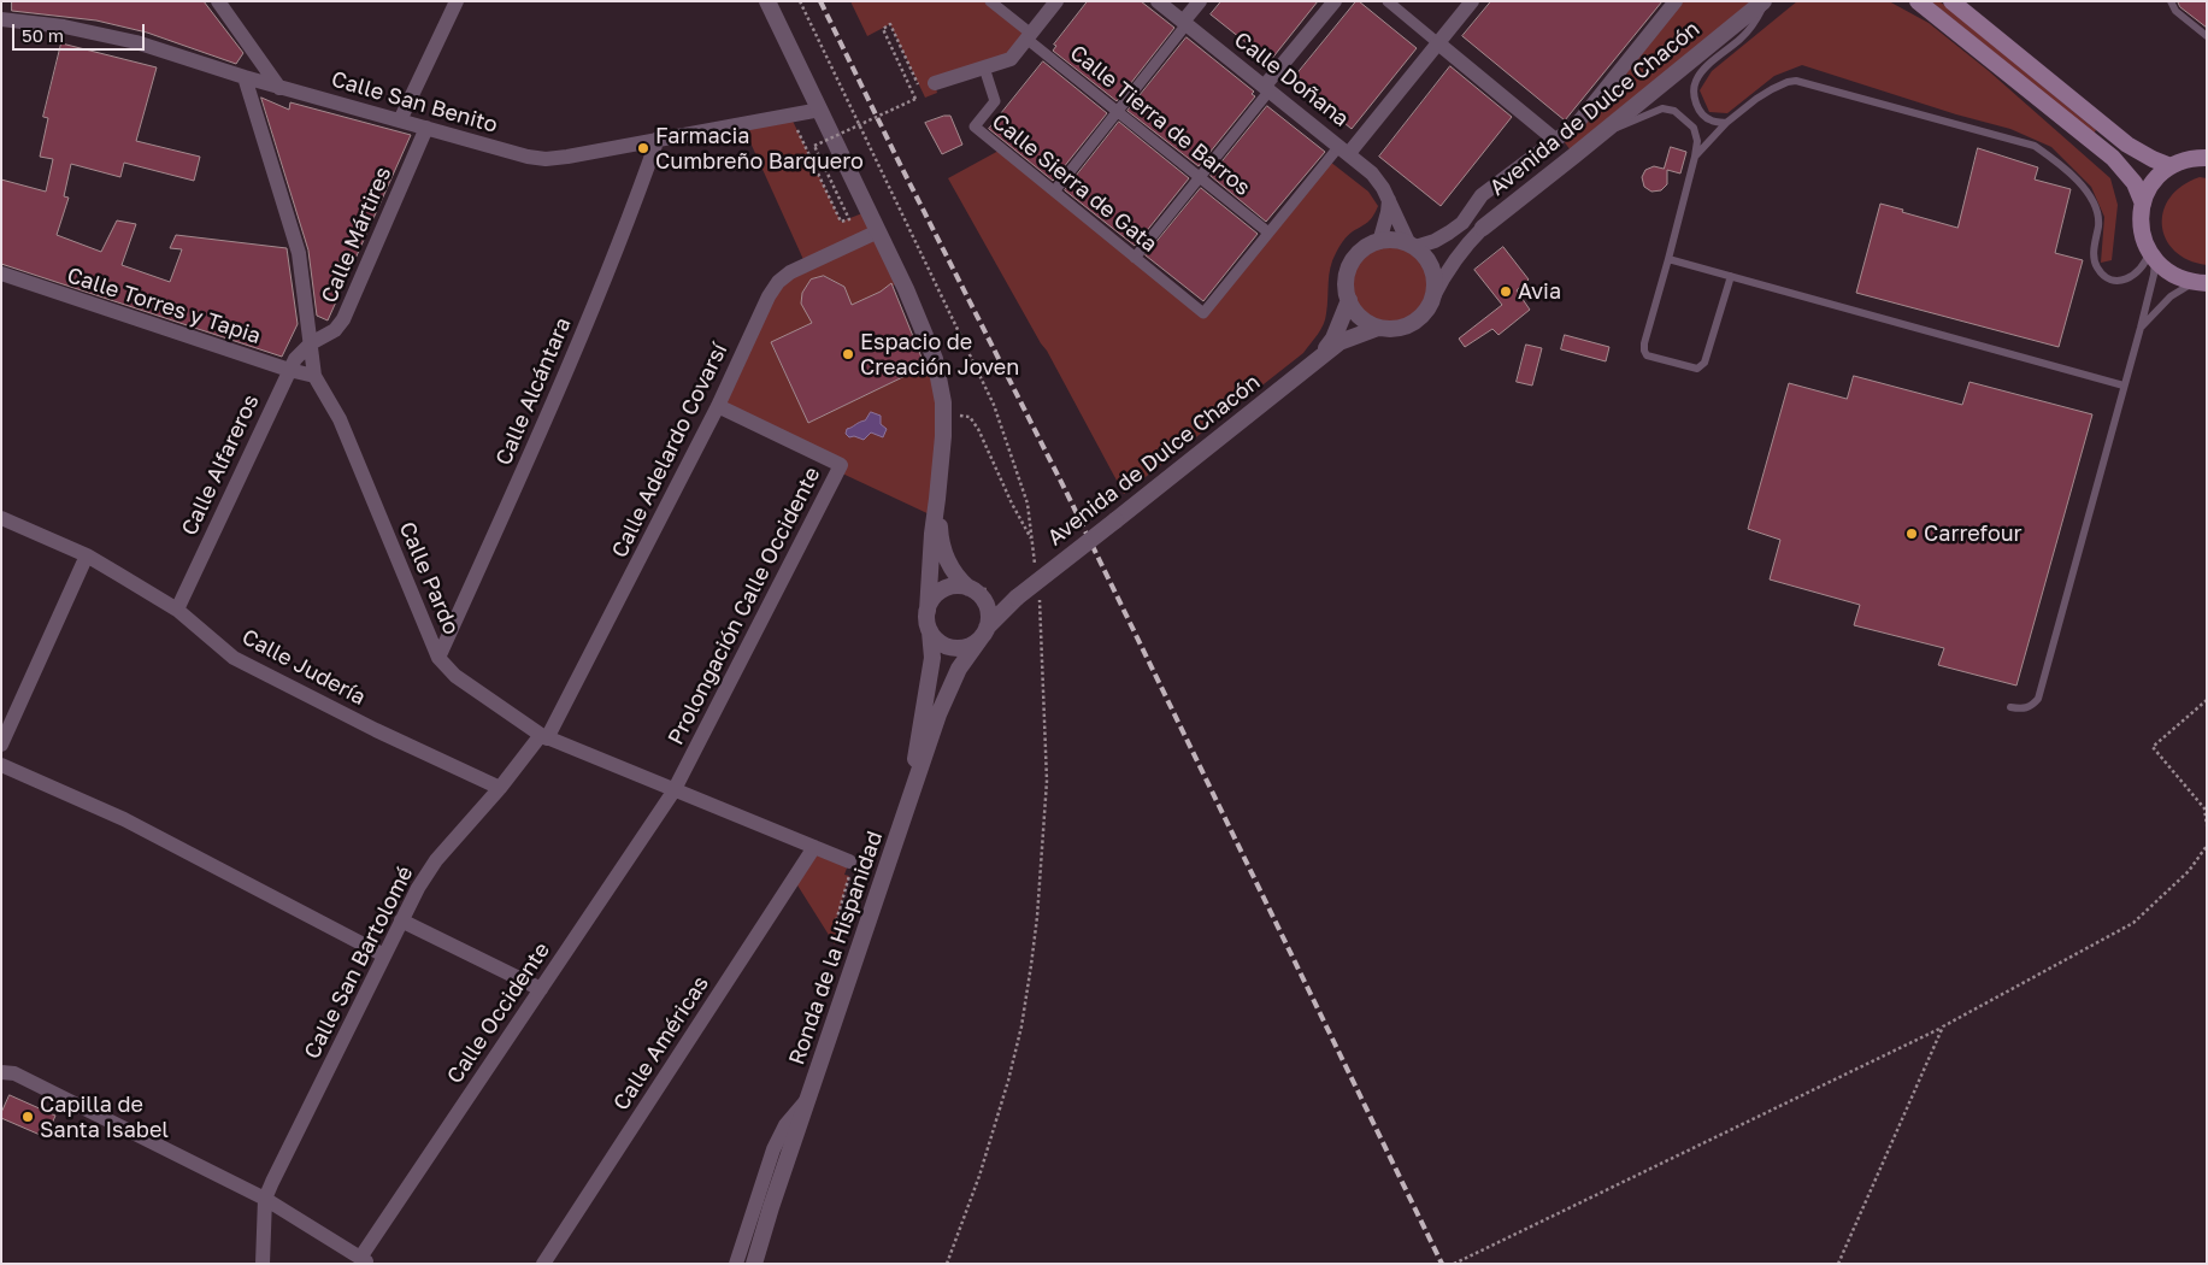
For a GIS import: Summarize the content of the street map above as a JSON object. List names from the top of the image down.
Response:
{
  "streets": {
    "street": [
      "Calle Doñana",
      "Calle San Benito",
      "Avenida de Dulce Chacón",
      "Calle Tierra de Barros",
      "Calle Sierra de Gata",
      "Calle Mártires",
      "Calle Torres y Tapia",
      "Calle Alcántara",
      "Calle Adelardo Covarsí",
      "Calle Alfareros",
      "Calle Pardo",
      "Prolongación Calle Occidente",
      "Calle Judería",
      "Ronda de la Hispanidad",
      "Calle San Bartolomé",
      "Calle Occidente",
      "Calle Américas"
    ]
  },
  "crossings": [
    ["Calle Doñana", "Avenida de Dulce Chacón"],
    ["Calle San Benito", "Calle Mártires"],
    ["Calle San Benito", "Calle Alcántara"],
    ["Calle San Benito", "Calle Pardo"],
    ["Avenida de Dulce Chacón", "Ronda de la Hispanidad"],
    ["Calle Tierra de Barros", "Calle Sierra de Gata"],
    ["Calle Mártires", "Calle Alfareros"],
    ["Calle Mártires", "Calle Pardo"],
    ["Calle Torres y Tapia", "Calle Alfareros"],
    ["Calle Torres y Tapia", "Calle Pardo"],
    ["Calle Alcántara", "Calle Pardo"],
    ["Calle Adelardo Covarsí", "Calle Pardo"],
    ["Calle Adelardo Covarsí", "Prolongación Calle Occidente"],
    ["Calle Adelardo Covarsí", "Calle San Bartolomé"],
    ["Calle Alfareros", "Calle Pardo"],
    ["Calle Alfareros", "Calle Judería"],
    ["Calle Pardo", "Prolongación Calle Occidente"],
    ["Calle Pardo", "Calle San Bartolomé"],
    ["Calle Pardo", "Calle Occidente"],
    ["Calle Pardo", "Calle Américas"],
    ["Prolongación Calle Occidente", "Calle Occidente"],
    ["Calle Judería", "Calle San Bartolomé"]
  ],
  "places": [
    "Farmacia Cumbreño Barquero",
    "Avia",
    "Espacio de Creación Joven",
    "Carrefour",
    "Capilla de Santa Isabel"
  ],
  "scale_bar": "50 m"
}
